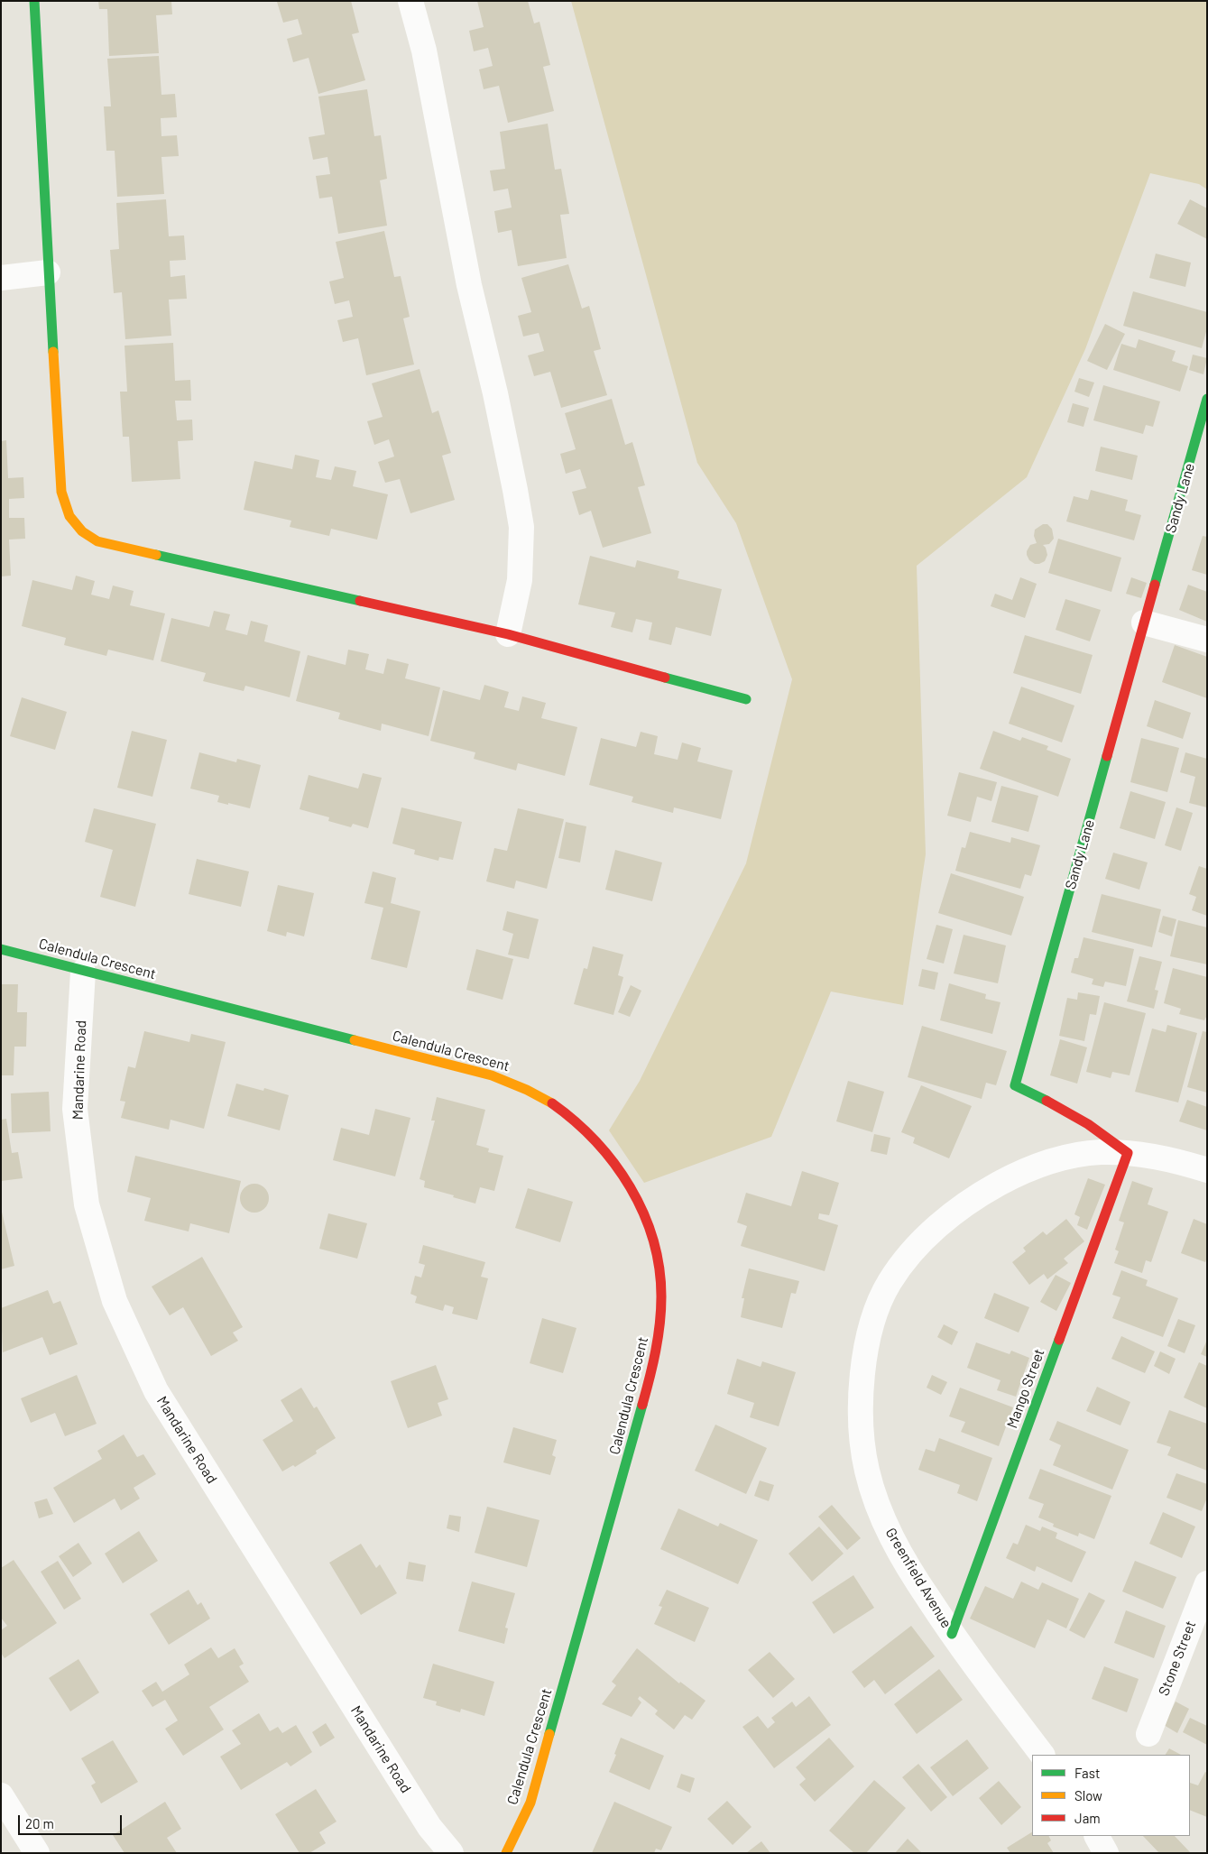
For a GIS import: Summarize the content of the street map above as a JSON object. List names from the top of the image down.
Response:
{
  "streets": {
    "street": [
      "Sandy Lane",
      "Calendula Crescent",
      "Mandarine Road",
      "Mango Street",
      "Greenfield Avenue",
      "Stone Street"
    ]
  },
  "crossings": [
    ["Sandy Lane", "Mango Street"],
    ["Sandy Lane", "Greenfield Avenue"],
    ["Calendula Crescent", "Mandarine Road"],
    ["Mango Street", "Greenfield Avenue"]
  ],
  "legend": ["Fast", "Slow", "Jam"],
  "scale_bar": "20 m"
}
